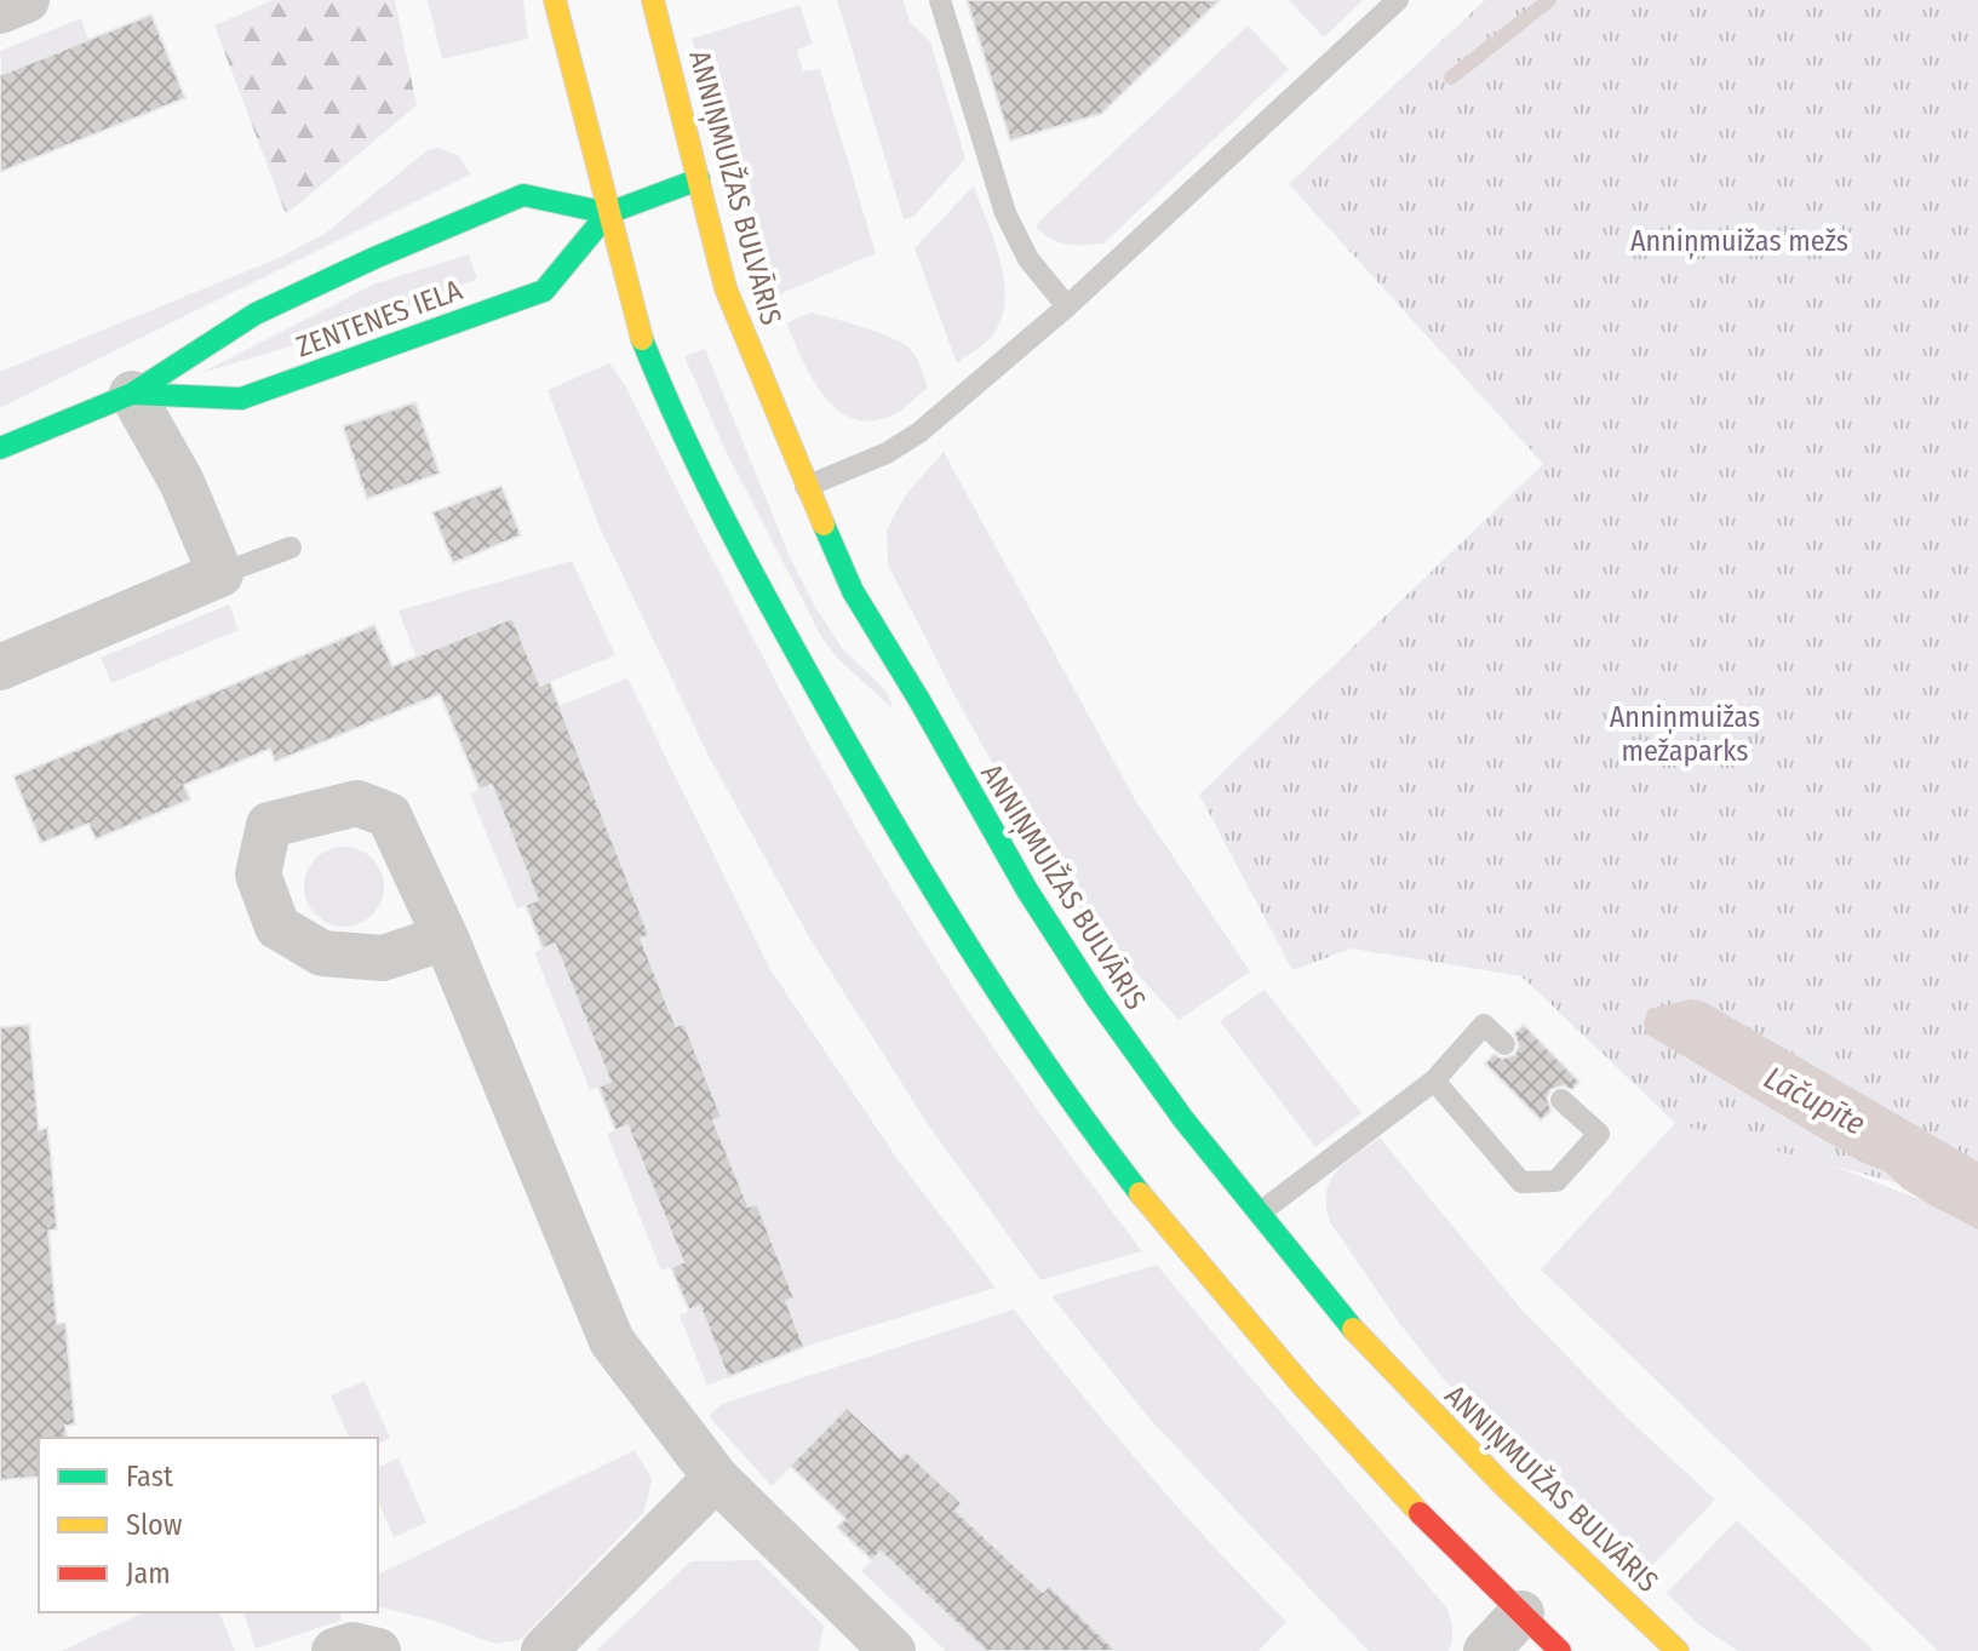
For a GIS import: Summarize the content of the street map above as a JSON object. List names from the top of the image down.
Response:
{
  "streets": {
    "street": ["ANNIŅMUIŽAS BULVĀRIS", "ZENTENES IELA"]
  },
  "crossings": [
    ["ANNIŅMUIŽAS BULVĀRIS", "ZENTENES IELA"]
  ],
  "water": ["Lāčupīte"],
  "parks": ["Anniņmuižas mežs", "Anniņmuižas mežaparks"],
  "legend": ["Fast", "Slow", "Jam"]
}
